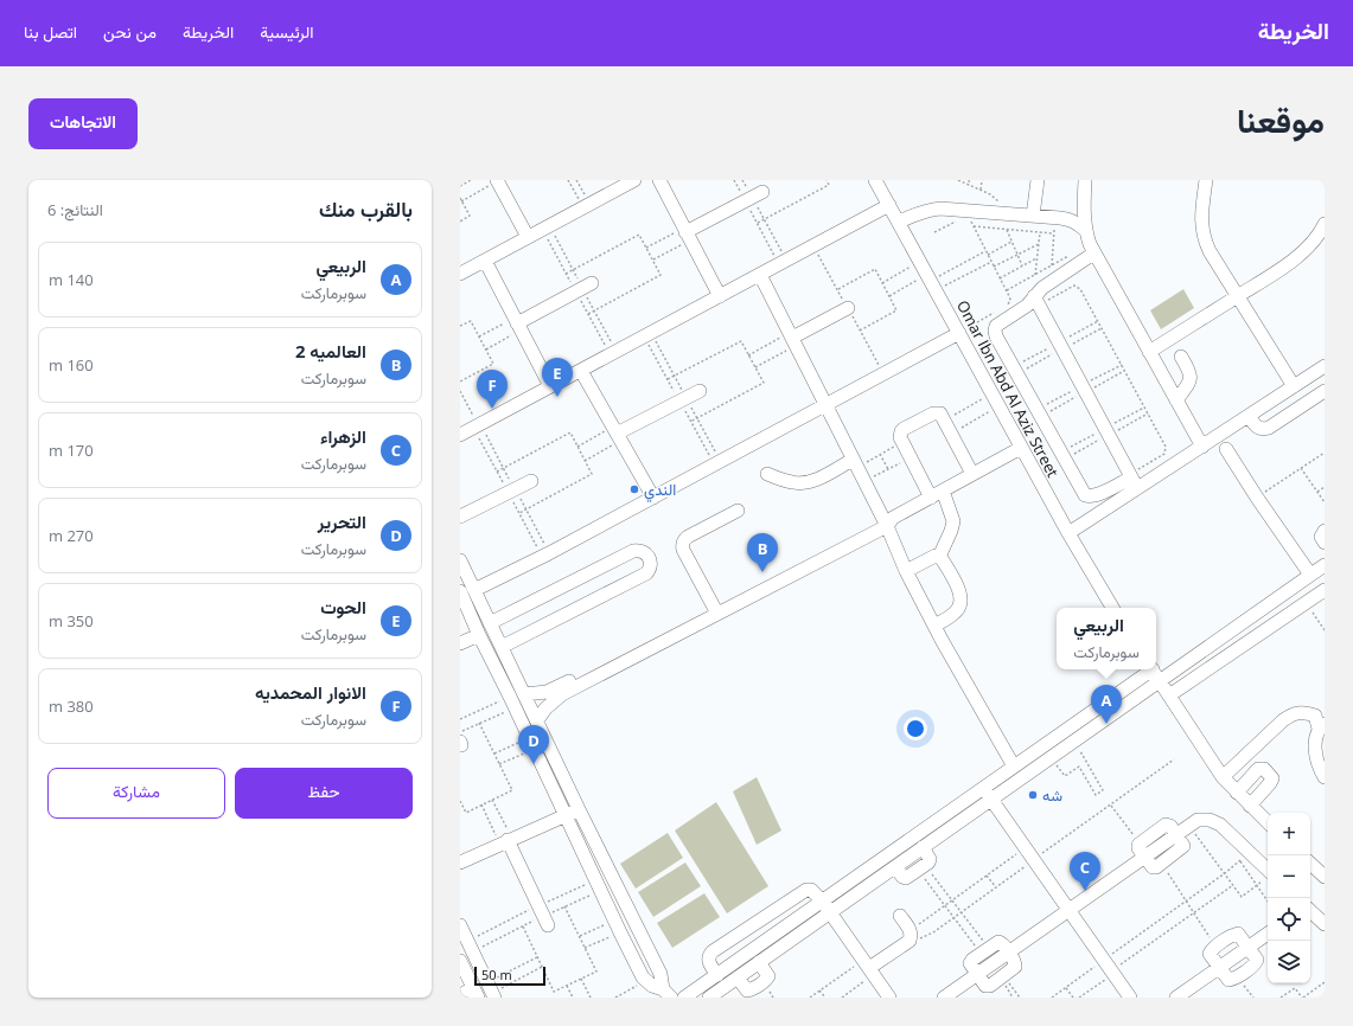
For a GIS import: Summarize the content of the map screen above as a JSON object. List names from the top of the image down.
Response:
{
  "streets": {
    "street": ["Omar Ibn Abd Al Aziz Street"]
  },
  "places": ["الندي", "شه"],
  "scale_bar": "50 m",
  "page": {
    "header": "الخريطة",
    "nav": [
      "الرئيسية",
      "الخريطة",
      "من نحن",
      "اتصل بنا"
    ],
    "title": "موقعنا",
    "buttons": [
      "الاتجاهات",
      ["حفظ", "مشاركة"]
    ],
    "heading": ["بالقرب منك", "النتائج: 6"],
    "list": [
      {
        "mark": "A",
        "name": "الربيعي",
        "note": "سوبرماركت",
        "value": "140 m"
      },
      {
        "mark": "B",
        "name": "العالميه 2",
        "note": "سوبرماركت",
        "value": "160 m"
      },
      {
        "mark": "C",
        "name": "الزهراء",
        "note": "سوبرماركت",
        "value": "170 m"
      },
      {
        "mark": "D",
        "name": "التحرير",
        "note": "سوبرماركت",
        "value": "270 m"
      },
      {
        "mark": "E",
        "name": "الحوت",
        "note": "سوبرماركت",
        "value": "350 m"
      },
      {
        "mark": "F",
        "name": "الانوار المحمديه",
        "note": "سوبرماركت",
        "value": "380 m"
      }
    ],
    "pins": [
      "E",
      "F",
      "B",
      "A",
      "D",
      "C"
    ],
    "popup": ["الربيعي", "سوبرماركت"],
    "map_buttons": ["+", "−"],
    "scale": "50 m"
  }
}
